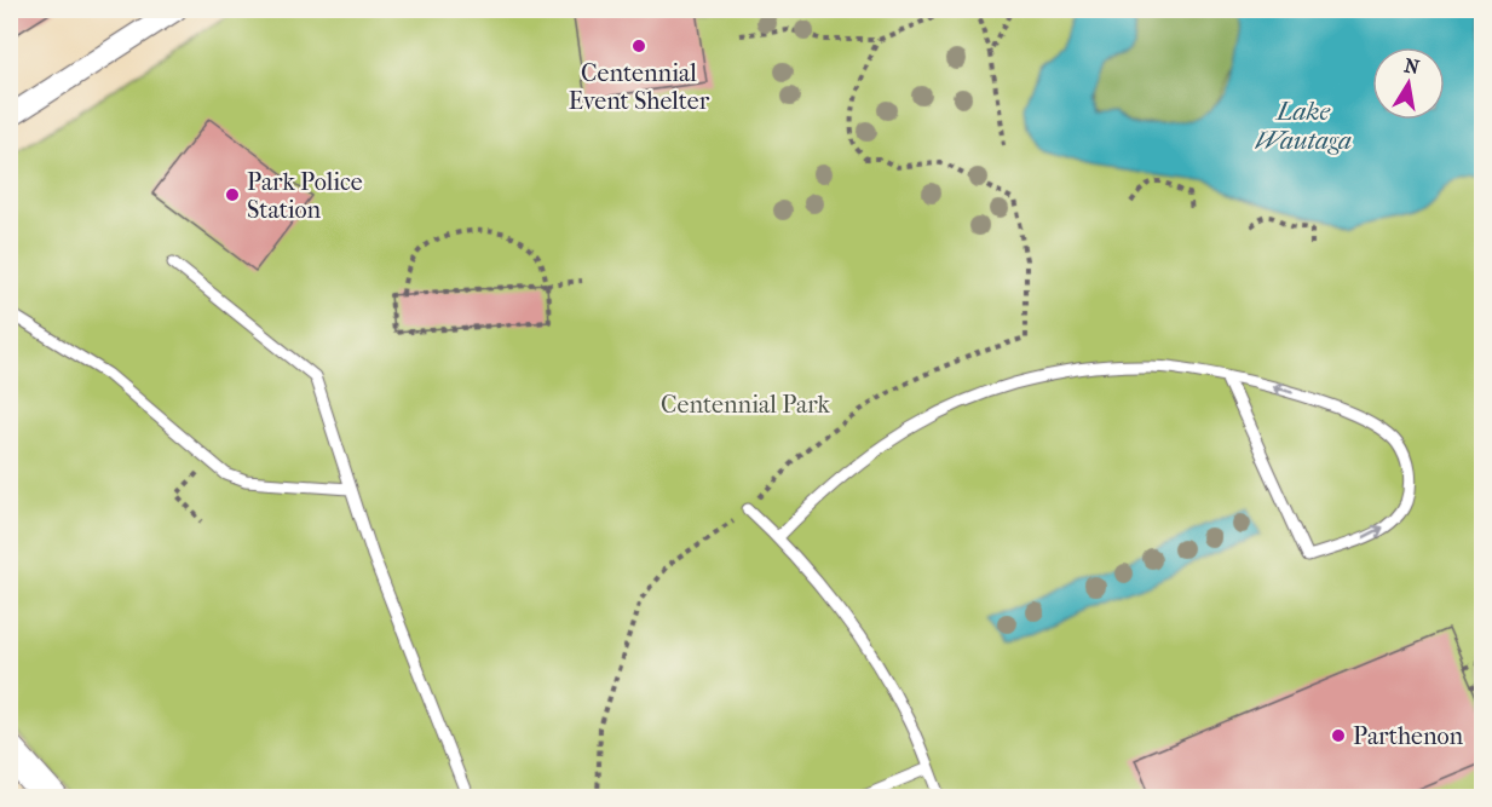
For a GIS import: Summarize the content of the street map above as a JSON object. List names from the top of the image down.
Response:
{
  "water": ["Lake Wautaga"],
  "parks": ["Centennial Park"],
  "places": ["Centennial Event Shelter", "Park Police Station", "Parthenon"],
  "north": "top"
}
